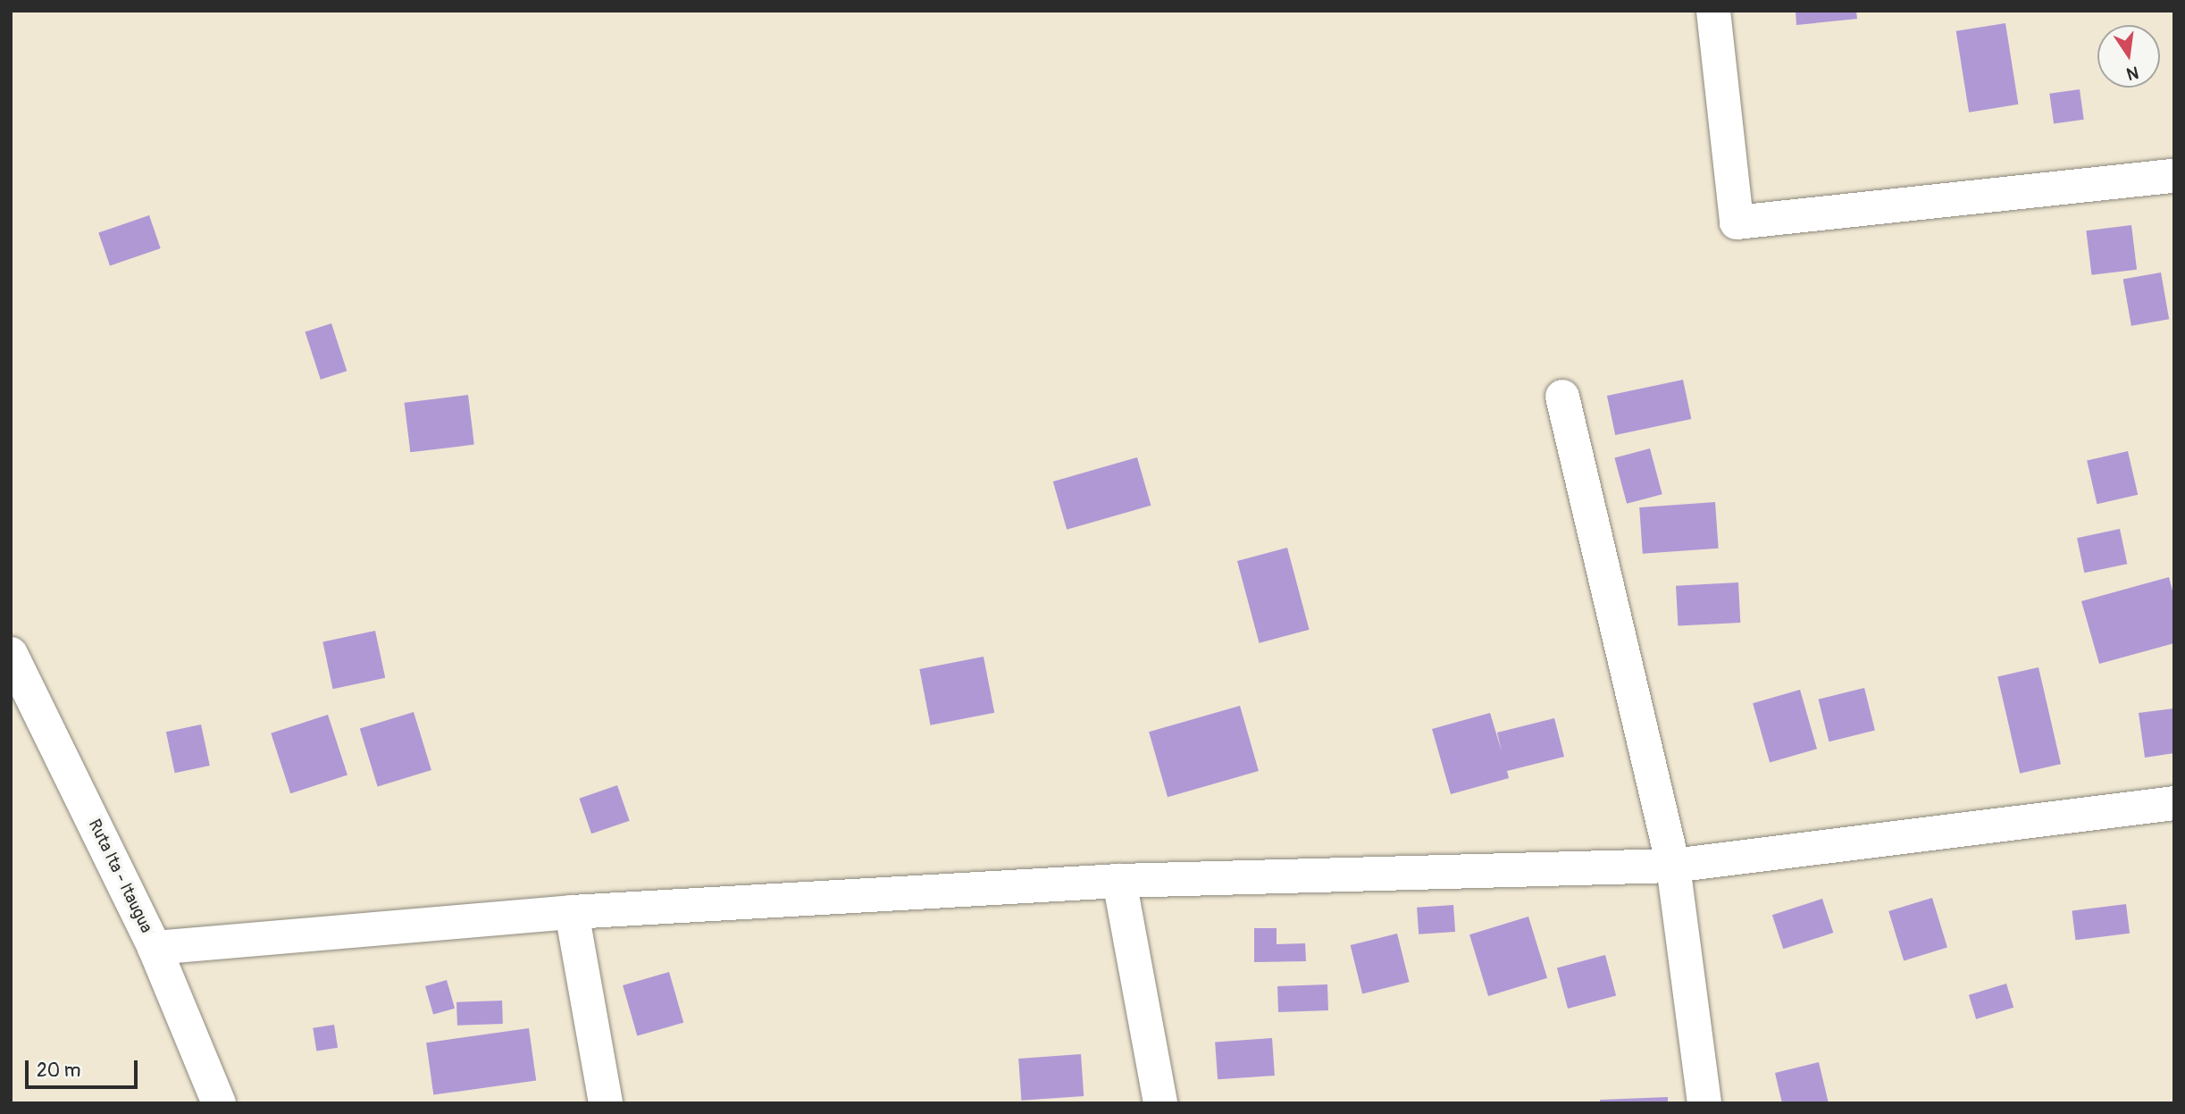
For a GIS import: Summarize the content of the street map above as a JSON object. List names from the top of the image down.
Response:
{
  "streets": {
    "street": ["Ruta Ita - Itaugua"]
  },
  "scale_bar": "20 m",
  "north": "bottom"
}
